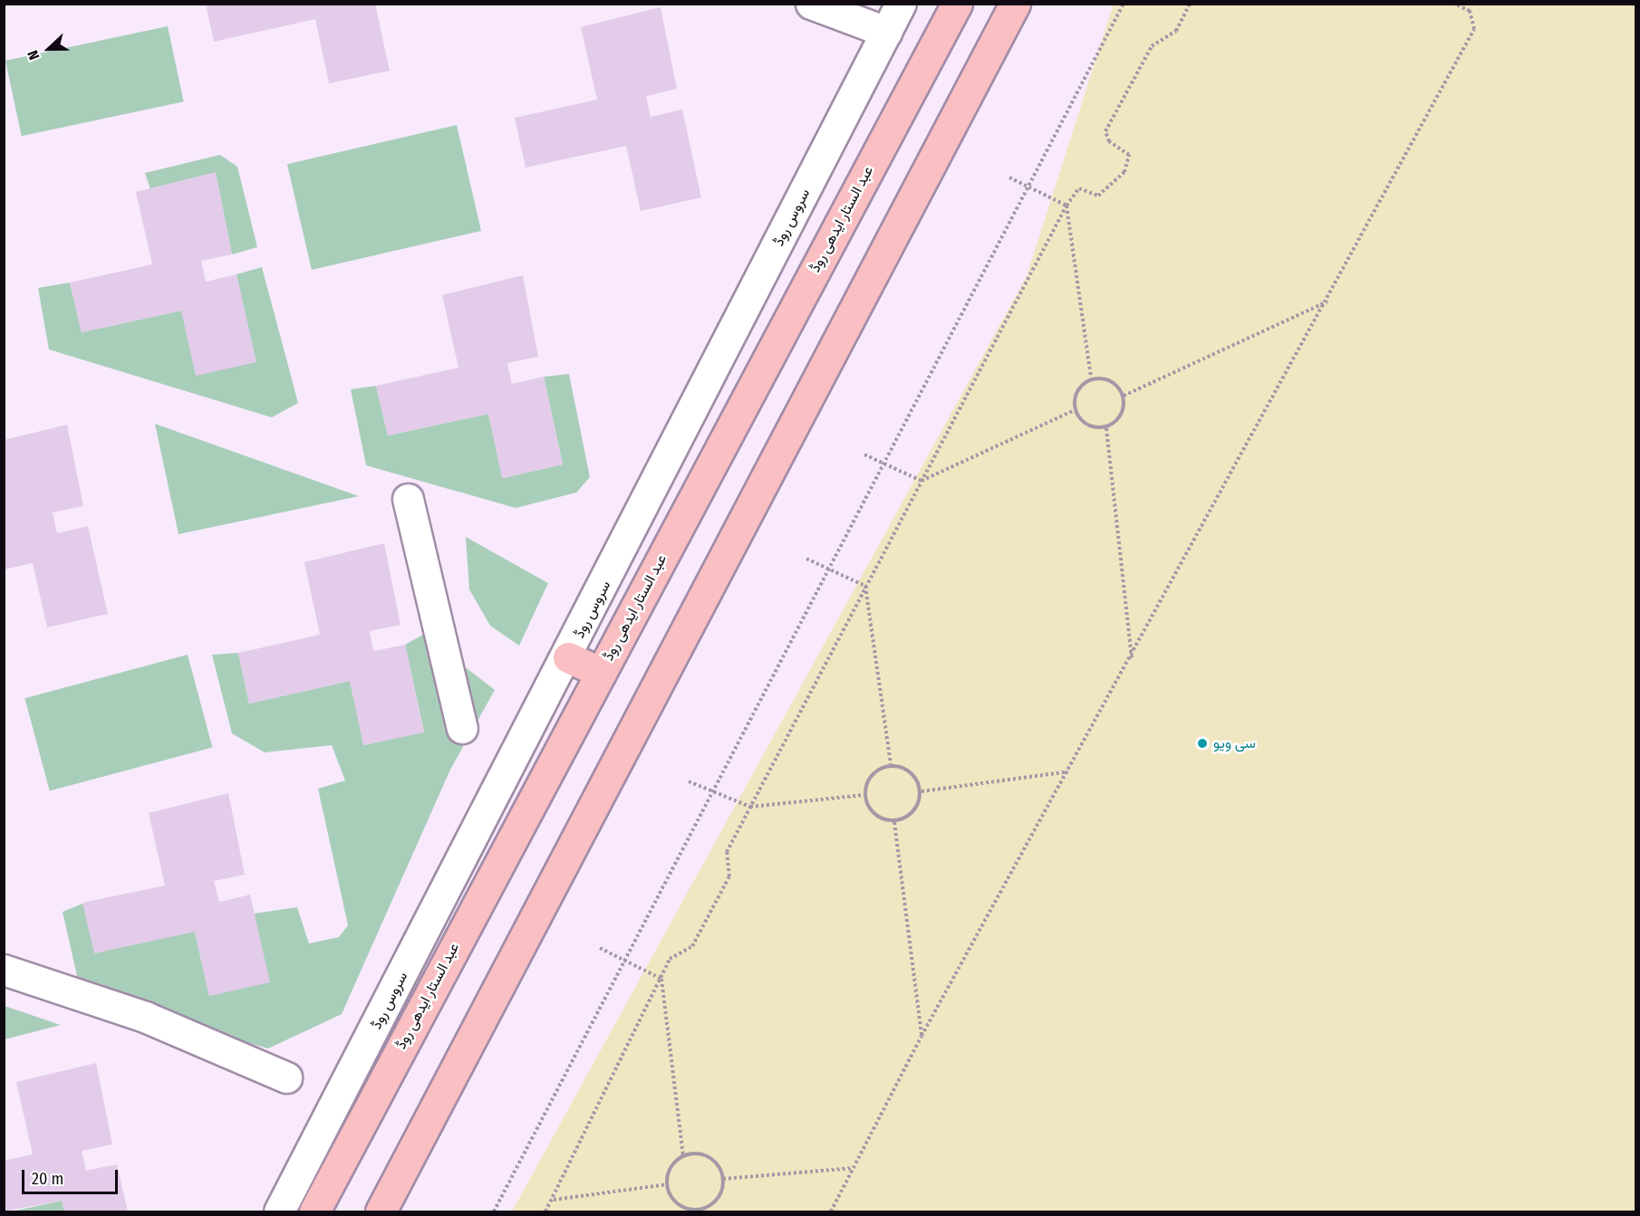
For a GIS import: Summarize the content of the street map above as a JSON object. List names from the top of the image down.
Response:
{
  "streets": {
    "main road": ["عبد الستار ایدھی روڈ"],
    "street": ["سروس روڈ"]
  },
  "places": ["سی ویو"],
  "scale_bar": "20 m",
  "north": "left"
}
